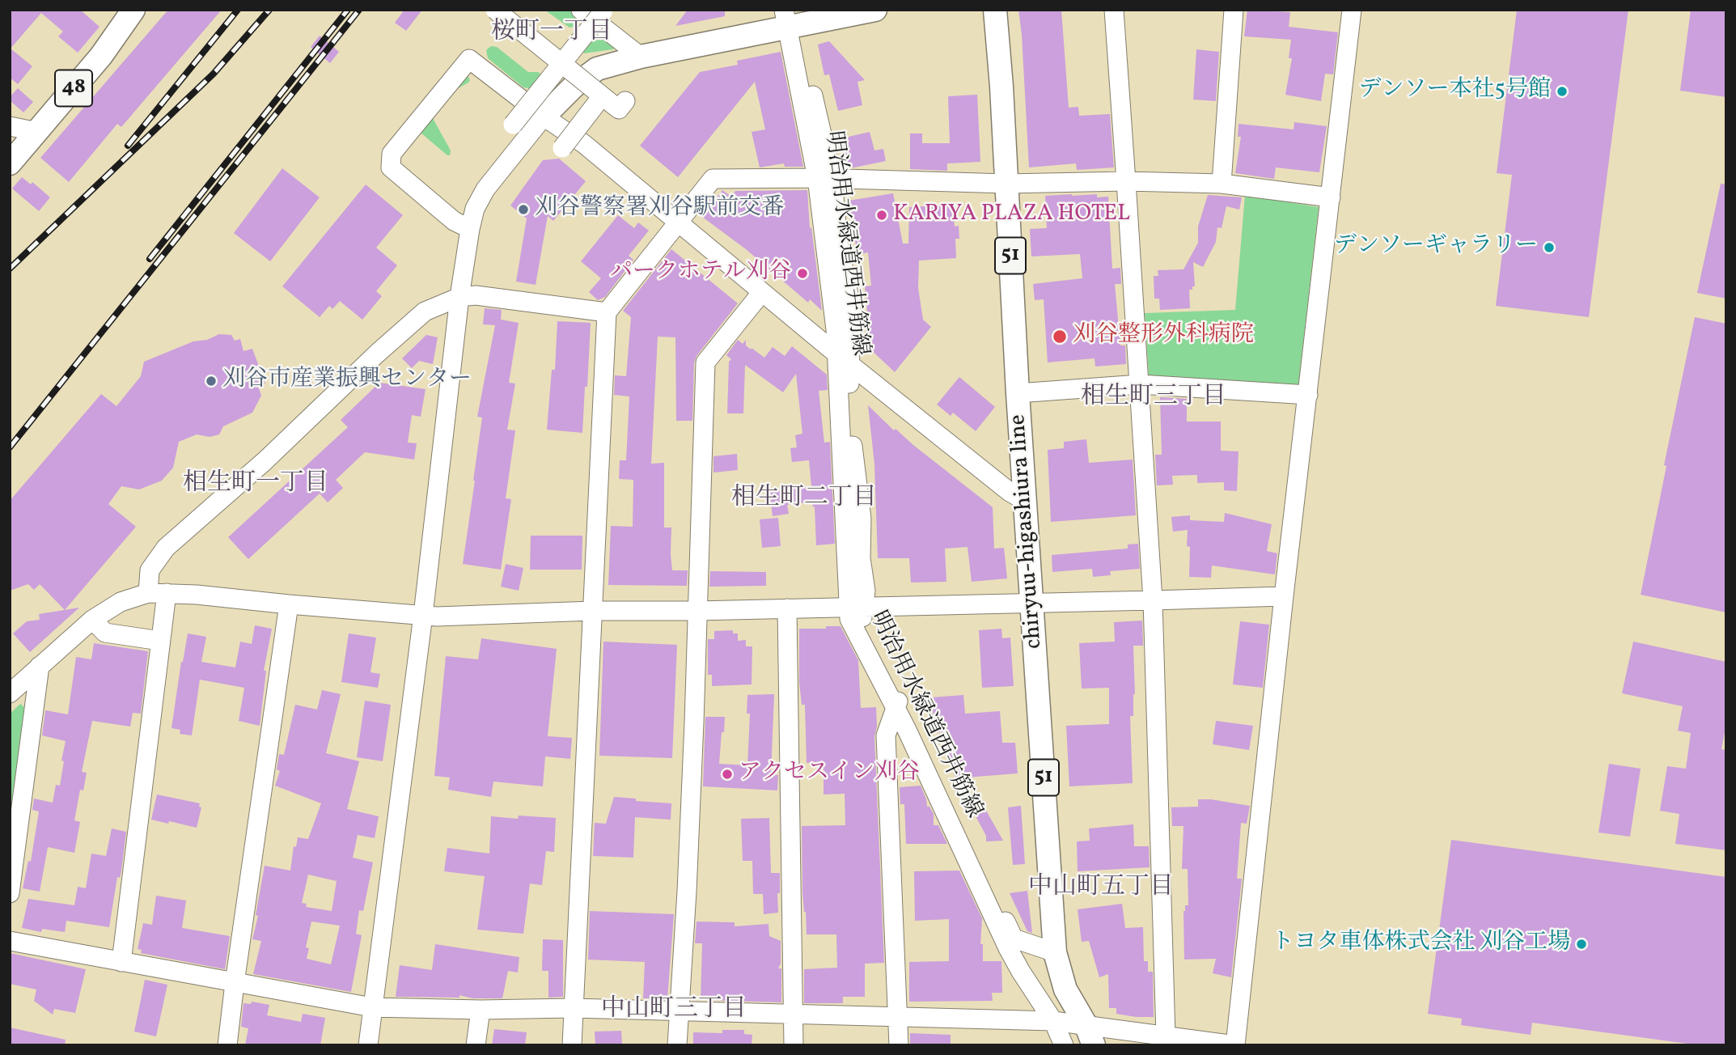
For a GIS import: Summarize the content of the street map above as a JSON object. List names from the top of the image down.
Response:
{
  "streets": {
    "main road": ["48", "51", "chiryuu-higashiura line"],
    "street": ["明治用水緑道西井筋線"]
  },
  "districts": [
    "桜町一丁目",
    "相生町三丁目",
    "相生町一丁目",
    "相生町二丁目",
    "中山町五丁目",
    "中山町三丁目"
  ],
  "places": [
    "デンソー本社5号館",
    "刈谷警察署刈谷駅前交番",
    "KARIYA PLAZA HOTEL",
    "デンソーギャラリー",
    "パークホテル刈谷",
    "刈谷整形外科病院",
    "刈谷市産業振興センター",
    "アクセスイン刈谷",
    "トヨタ車体株式会社 刈谷工場"
  ]
}
